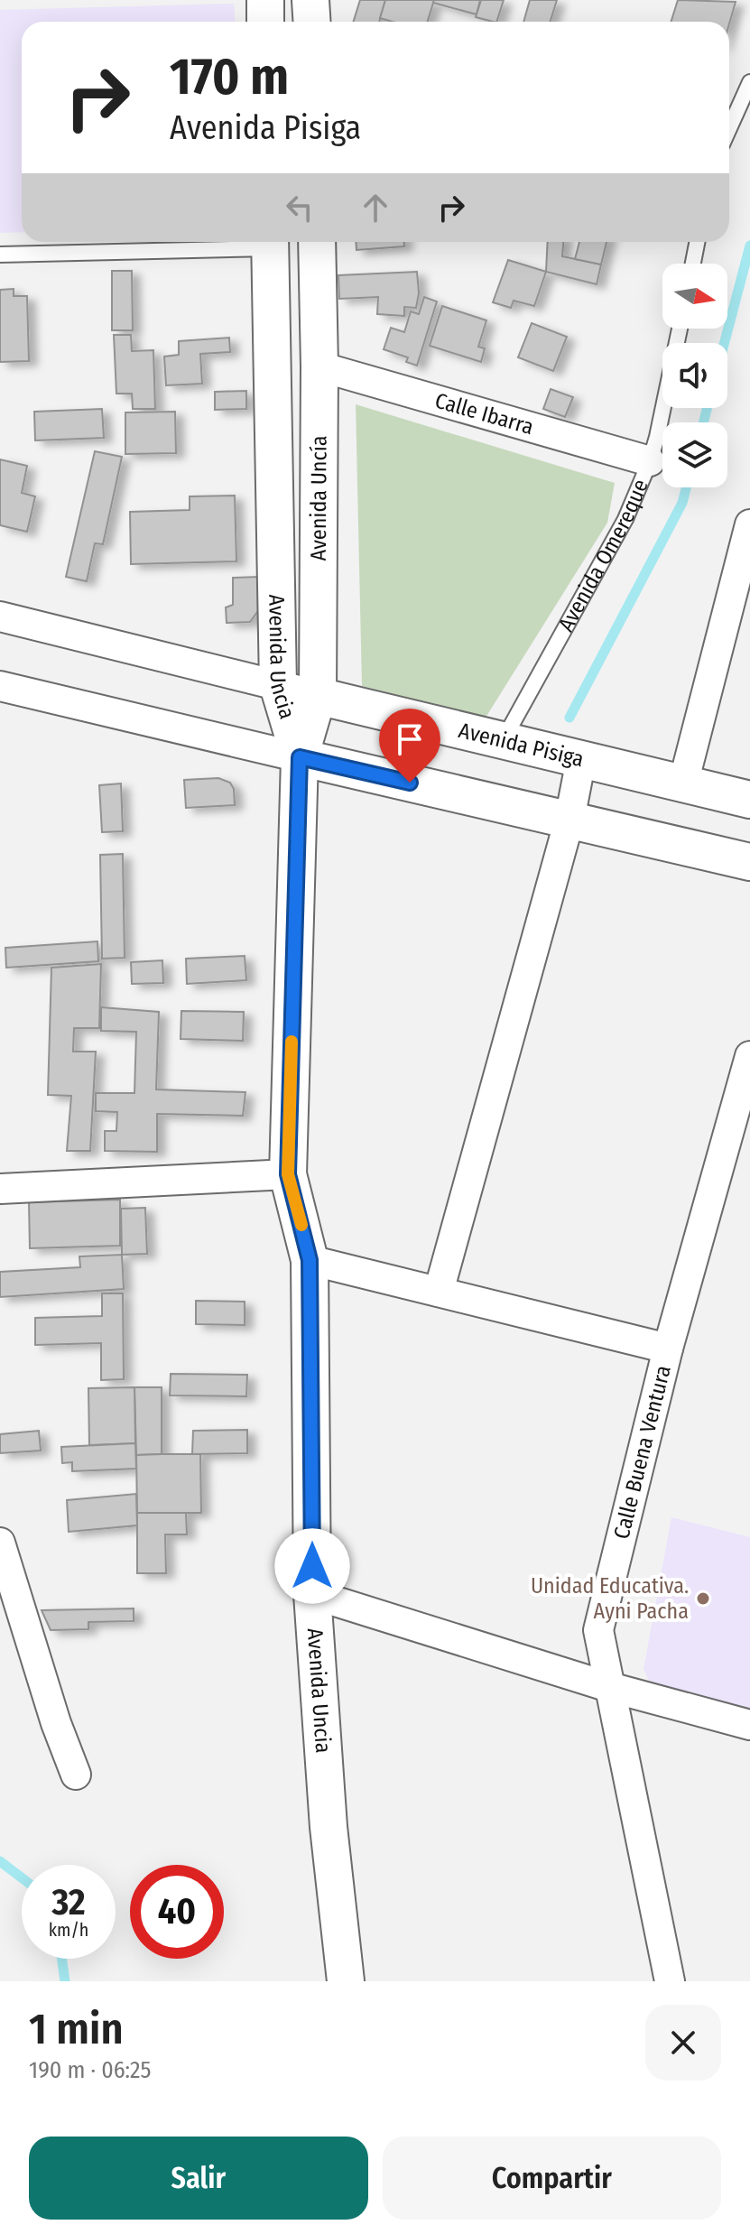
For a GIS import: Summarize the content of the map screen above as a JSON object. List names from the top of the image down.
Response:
{
  "streets": {
    "street": [
      "Calle Ibarra",
      "Avenida Uncía",
      "Avenida Uncia",
      "Avenida Pisiga",
      "Calle Buena Ventura"
    ],
    "lane": ["Avenida Omereque"]
  },
  "crossings": [
    ["Calle Ibarra", "Avenida Uncía"],
    ["Calle Ibarra", "Avenida Omereque"],
    ["Avenida Uncía", "Avenida Uncia"],
    ["Avenida Uncía", "Avenida Pisiga"],
    ["Avenida Omereque", "Avenida Pisiga"],
    ["Avenida Uncia", "Avenida Pisiga"]
  ],
  "places": ["Unidad Educativa. Ayni Pacha"],
  "north": "right",
  "page": {
    "turn": ["170 m", "Avenida Pisiga"],
    "speed": "32 km/h",
    "limit": "40",
    "heading": ["1 min", "190 m · 06:25"],
    "buttons": ["Salir", "Compartir"]
  }
}
